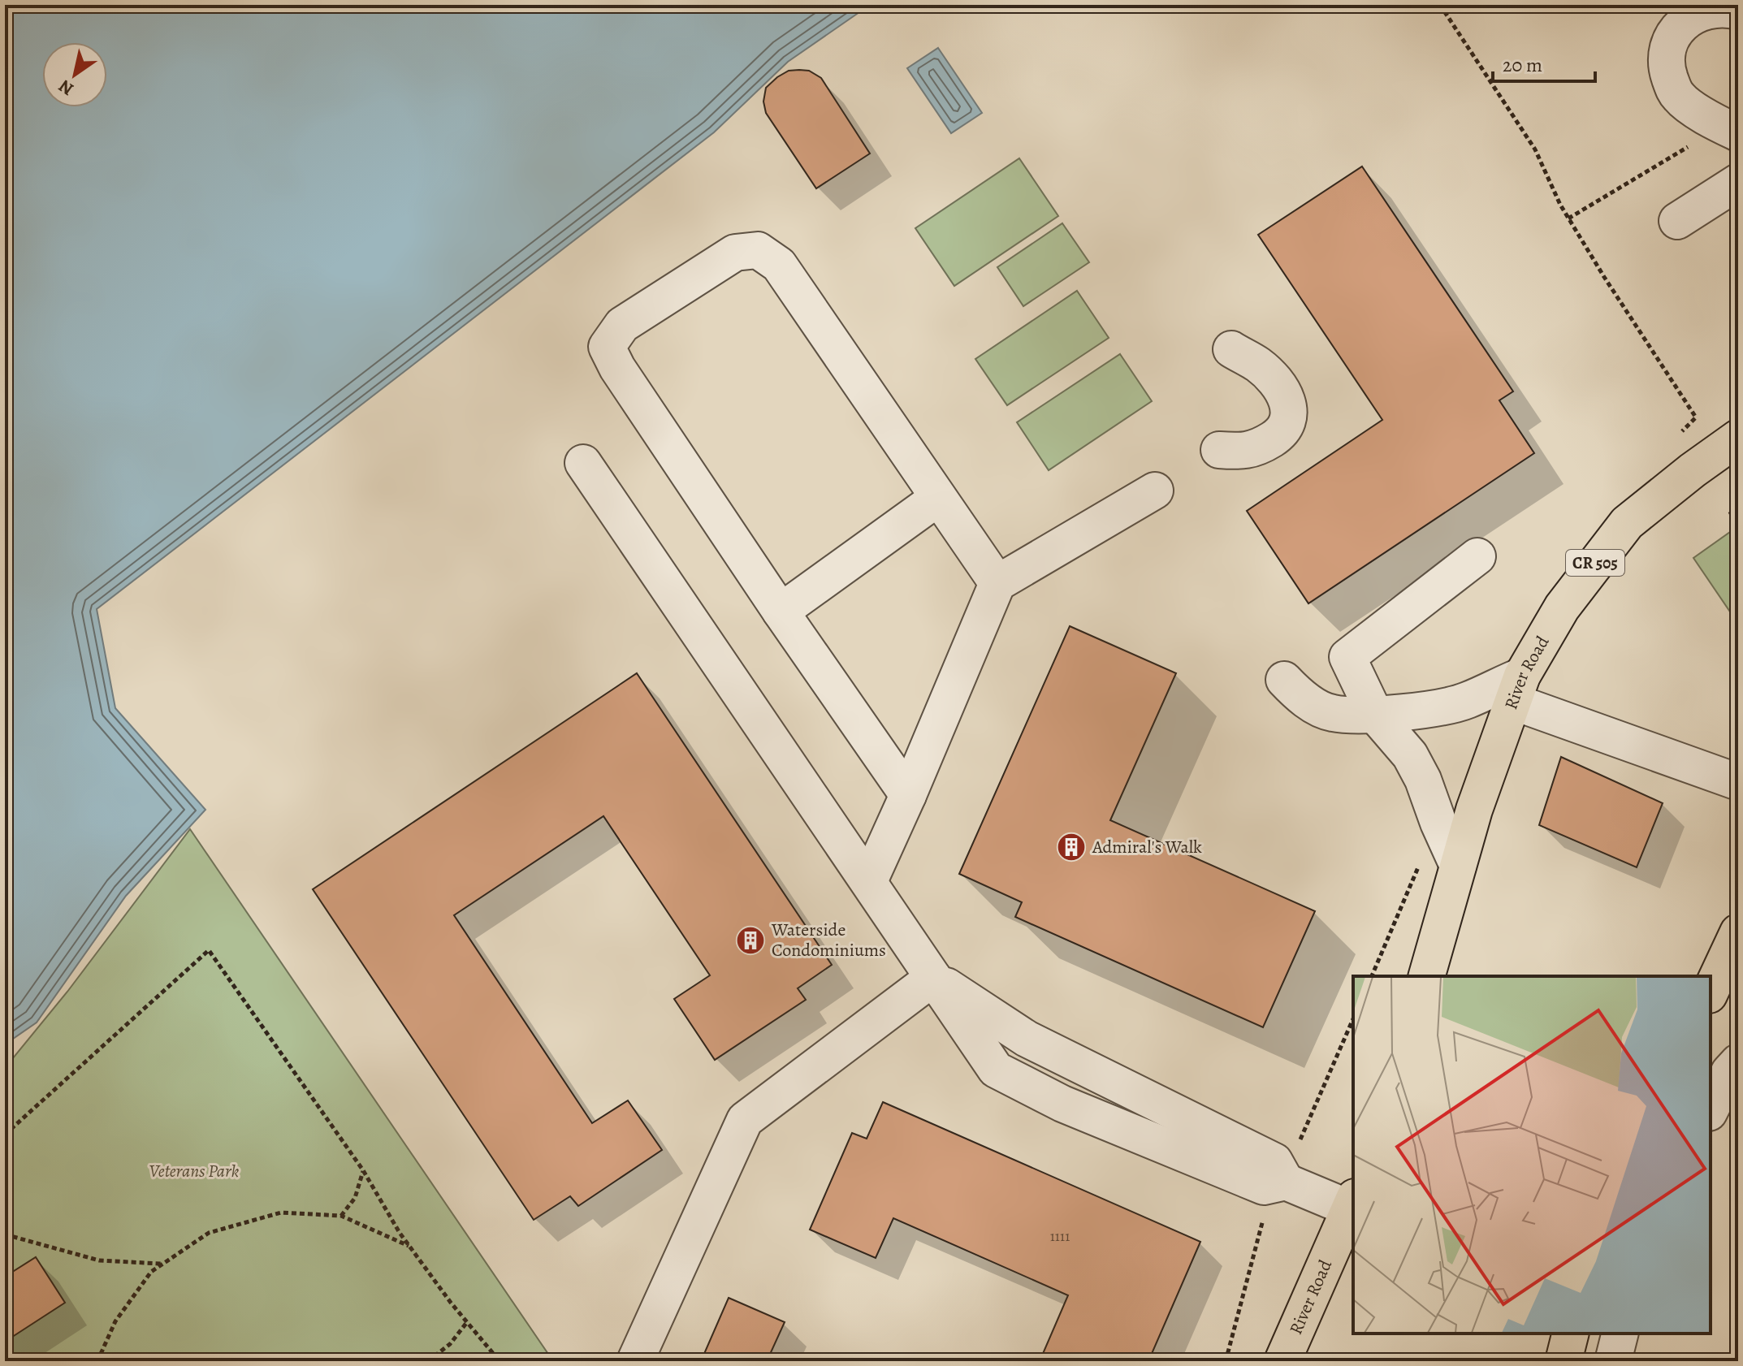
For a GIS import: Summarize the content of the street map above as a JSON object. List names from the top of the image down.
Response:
{
  "streets": {
    "main road": ["CR 505", "River Road"]
  },
  "parks": ["Veterans Park"],
  "places": {
    "building": ["Admiral's Walk", "Waterside Condominiums"]
  },
  "house_numbers": ["1111"],
  "scale_bar": "20 m",
  "north": "bottom left"
}
